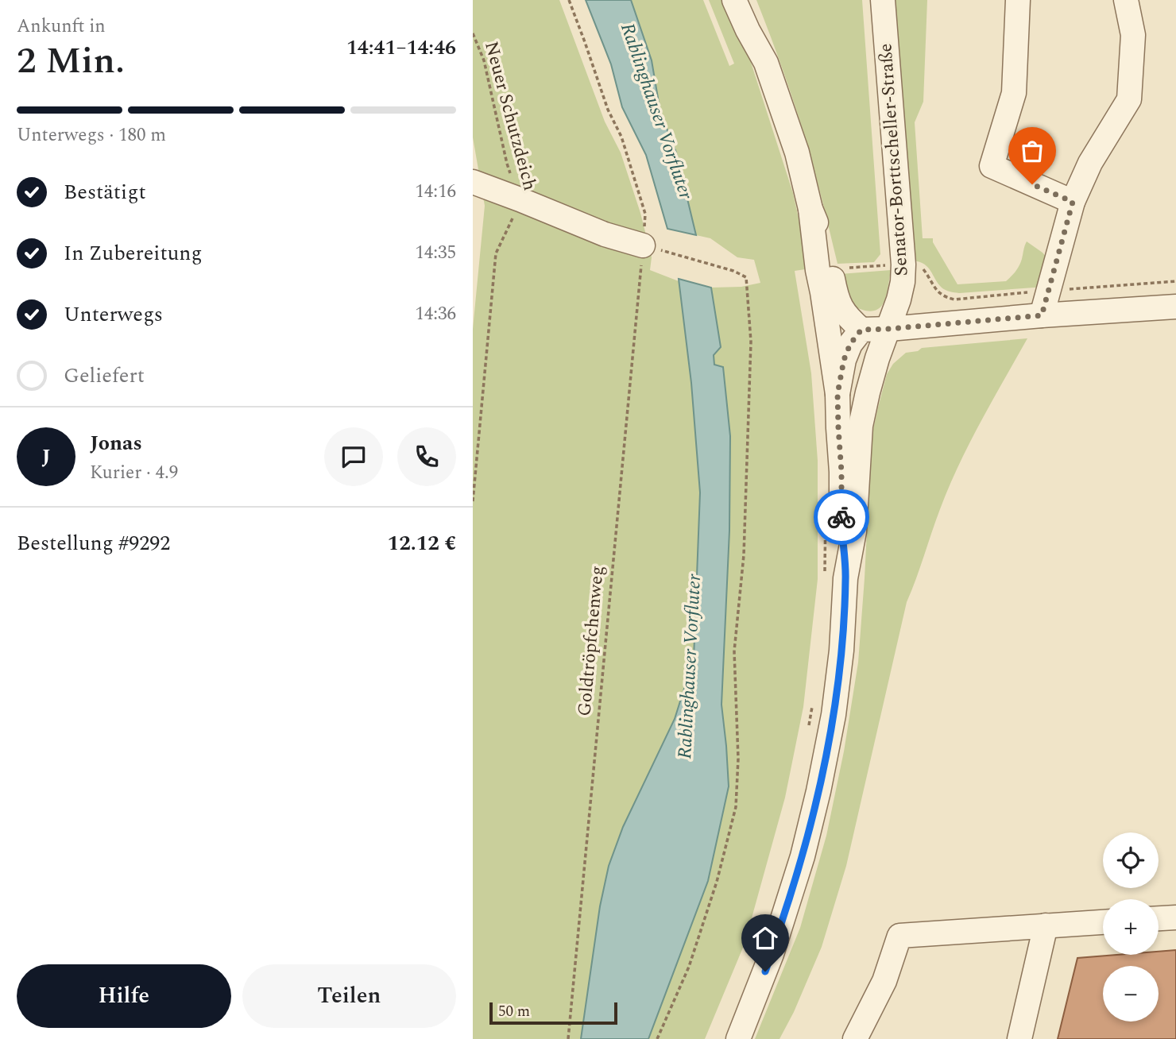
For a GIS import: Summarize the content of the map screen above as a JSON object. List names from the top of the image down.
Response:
{
  "streets": {
    "street": ["Senator-Borttscheller-Straße"],
    "path": ["Neuer Schutzdeich", "Goldtröpfchenweg"]
  },
  "water": ["Rablinghauser Vorfluter"],
  "scale_bar": "50 m",
  "page": {
    "heading": ["2 Min.", "Ankunft in", "14:41–14:46"],
    "panel": [
      "Jonas",
      "Kurier · 4.9",
      "Bestellung #9292",
      "12.12 €"
    ],
    "bar": "Unterwegs · 180 m",
    "list": [
      ["Bestätigt", "14:16"],
      ["In Zubereitung", "14:35"],
      ["Unterwegs", "14:36"],
      "Geliefert"
    ],
    "round": "J",
    "map_buttons": ["+", "−"],
    "buttons": ["Hilfe", "Teilen"],
    "scale": "50 m"
  }
}
